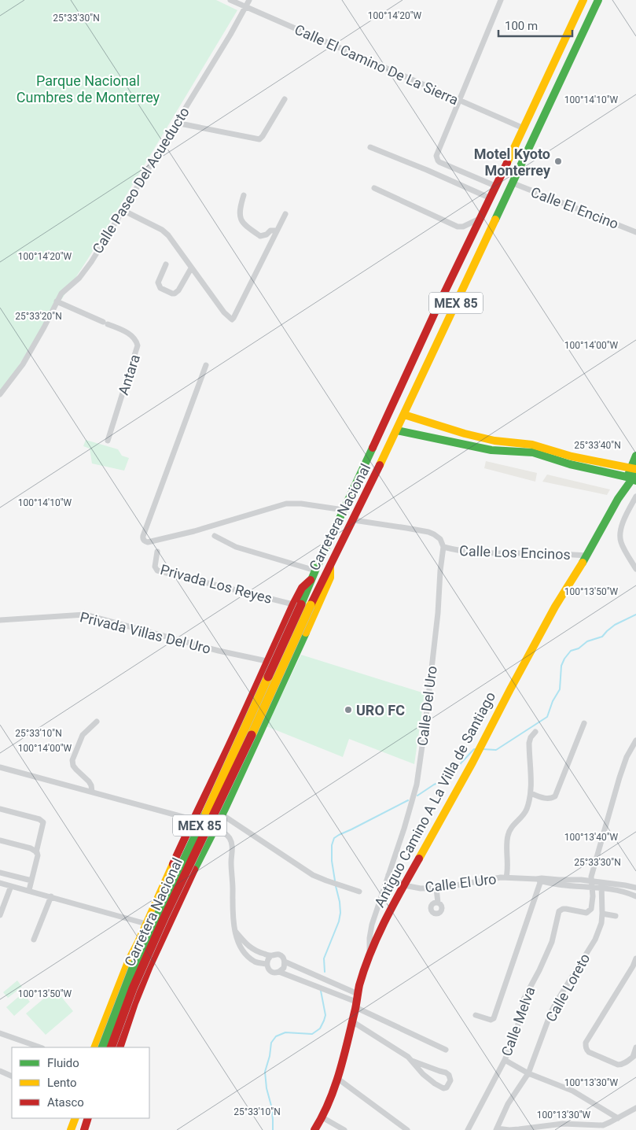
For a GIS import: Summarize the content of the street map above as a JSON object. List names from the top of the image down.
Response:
{
  "streets": {
    "main road": ["MEX 85", "Carretera Nacional", "Antiguo Camino A La Villa de Santiago"],
    "street": [
      "Calle El Camino De La Sierra",
      "Calle Paseo Del Acueducto",
      "Calle El Encino",
      "Antara",
      "Calle Los Encinos",
      "Privada Los Reyes",
      "Privada Villas Del Uro",
      "Calle Del Uro",
      "Calle El Uro",
      "Calle Loreto",
      "Calle Melva"
    ]
  },
  "crossings": [
    ["Calle El Camino De La Sierra", "Calle Paseo Del Acueducto"],
    ["Calle El Camino De La Sierra", "Carretera Nacional"],
    ["Calle Paseo Del Acueducto", "Antara"],
    ["Calle El Encino", "Carretera Nacional"],
    ["MEX 85", "Carretera Nacional"],
    ["MEX 85", "Privada Los Reyes"],
    ["MEX 85", "Privada Villas Del Uro"],
    ["Carretera Nacional", "Privada Los Reyes"],
    ["Calle Los Encinos", "Calle Del Uro"],
    ["Calle Los Encinos", "Antiguo Camino A La Villa de Santiago"],
    ["Calle Del Uro", "Antiguo Camino A La Villa de Santiago"],
    ["Calle Del Uro", "Calle El Uro"],
    ["Antiguo Camino A La Villa de Santiago", "Calle El Uro"],
    ["Calle El Uro", "Calle Loreto"]
  ],
  "parks": ["Parque Nacional Cumbres de Monterrey"],
  "places": ["Motel Kyoto Monterrey", "URO FC"],
  "legend": ["Fluido", "Lento", "Atasco"],
  "scale_bar": "100 m",
  "coordinates": [
    "100°14'20\"W",
    "25°33'30\"N",
    "100°14'10\"W",
    "25°33'20\"N",
    "100°14'00\"W",
    "25°33'40\"N",
    "100°13'50\"W",
    "25°33'10\"N",
    "100°13'40\"W",
    "100°13'30\"W"
  ]
}
